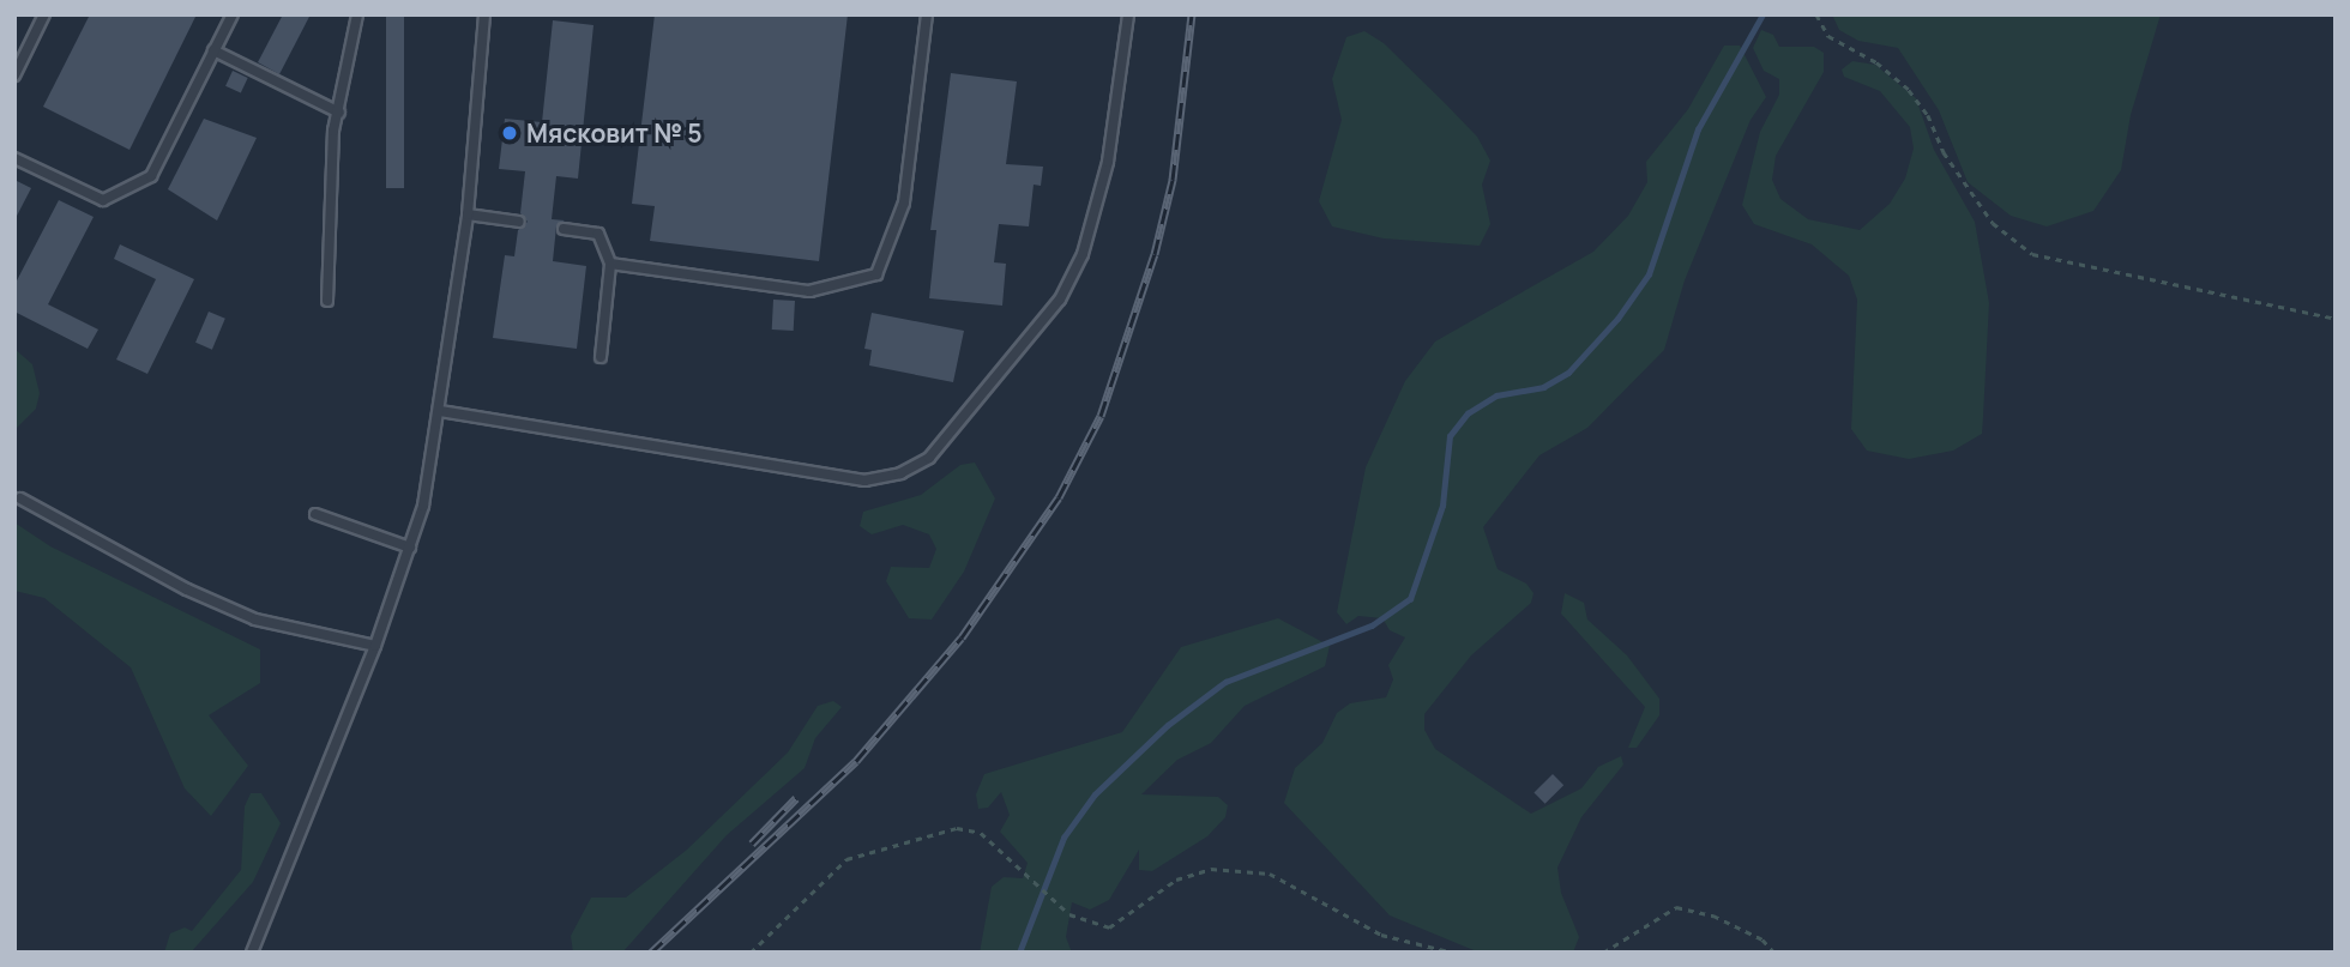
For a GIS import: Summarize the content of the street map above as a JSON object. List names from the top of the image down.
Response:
{
  "places": ["Мясковит № 5"]
}
